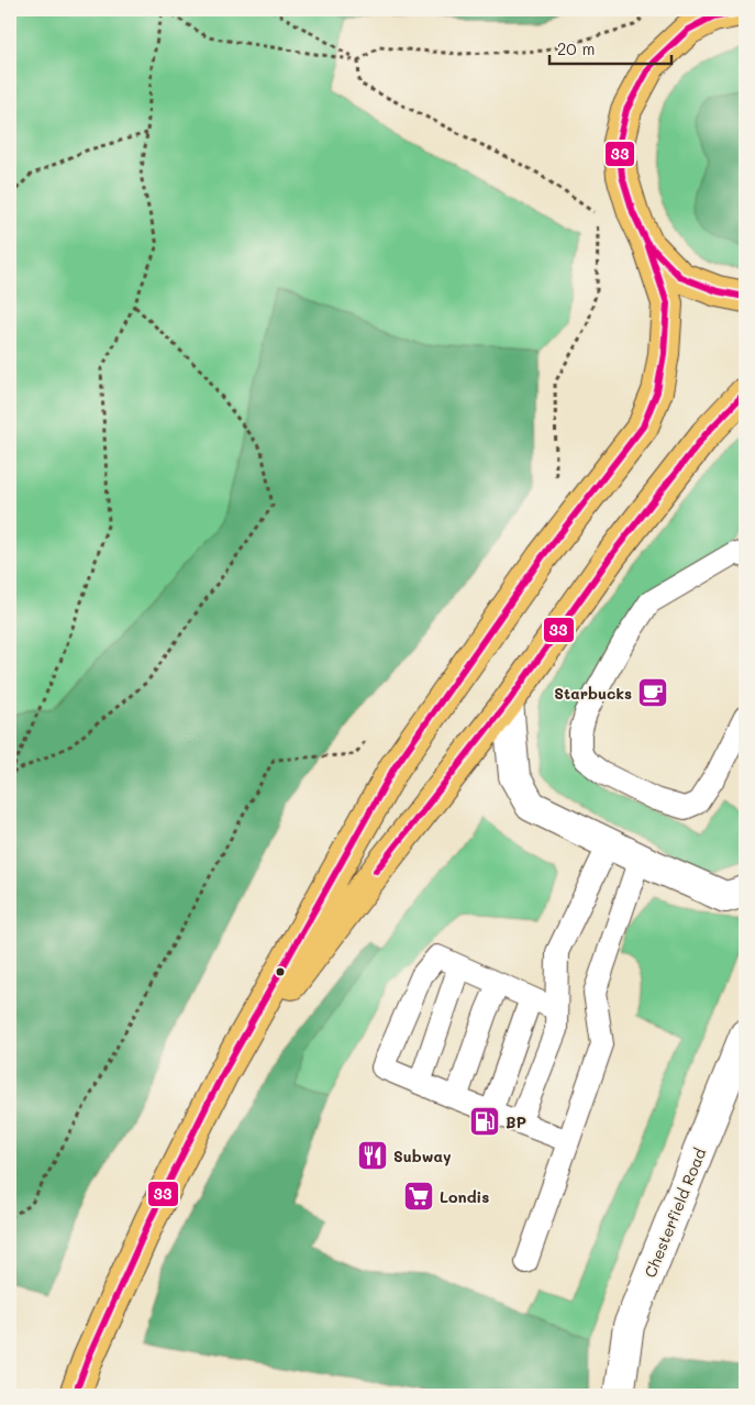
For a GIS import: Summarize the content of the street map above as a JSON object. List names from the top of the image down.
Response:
{
  "streets": {
    "street": ["Chesterfield Road"]
  },
  "places": {
    "cafe": ["Starbucks"],
    "fuel station": ["BP"],
    "restaurant": ["Subway"],
    "supermarket": ["Londis"]
  },
  "lines": ["transit line 33"],
  "scale_bar": "20 m"
}
